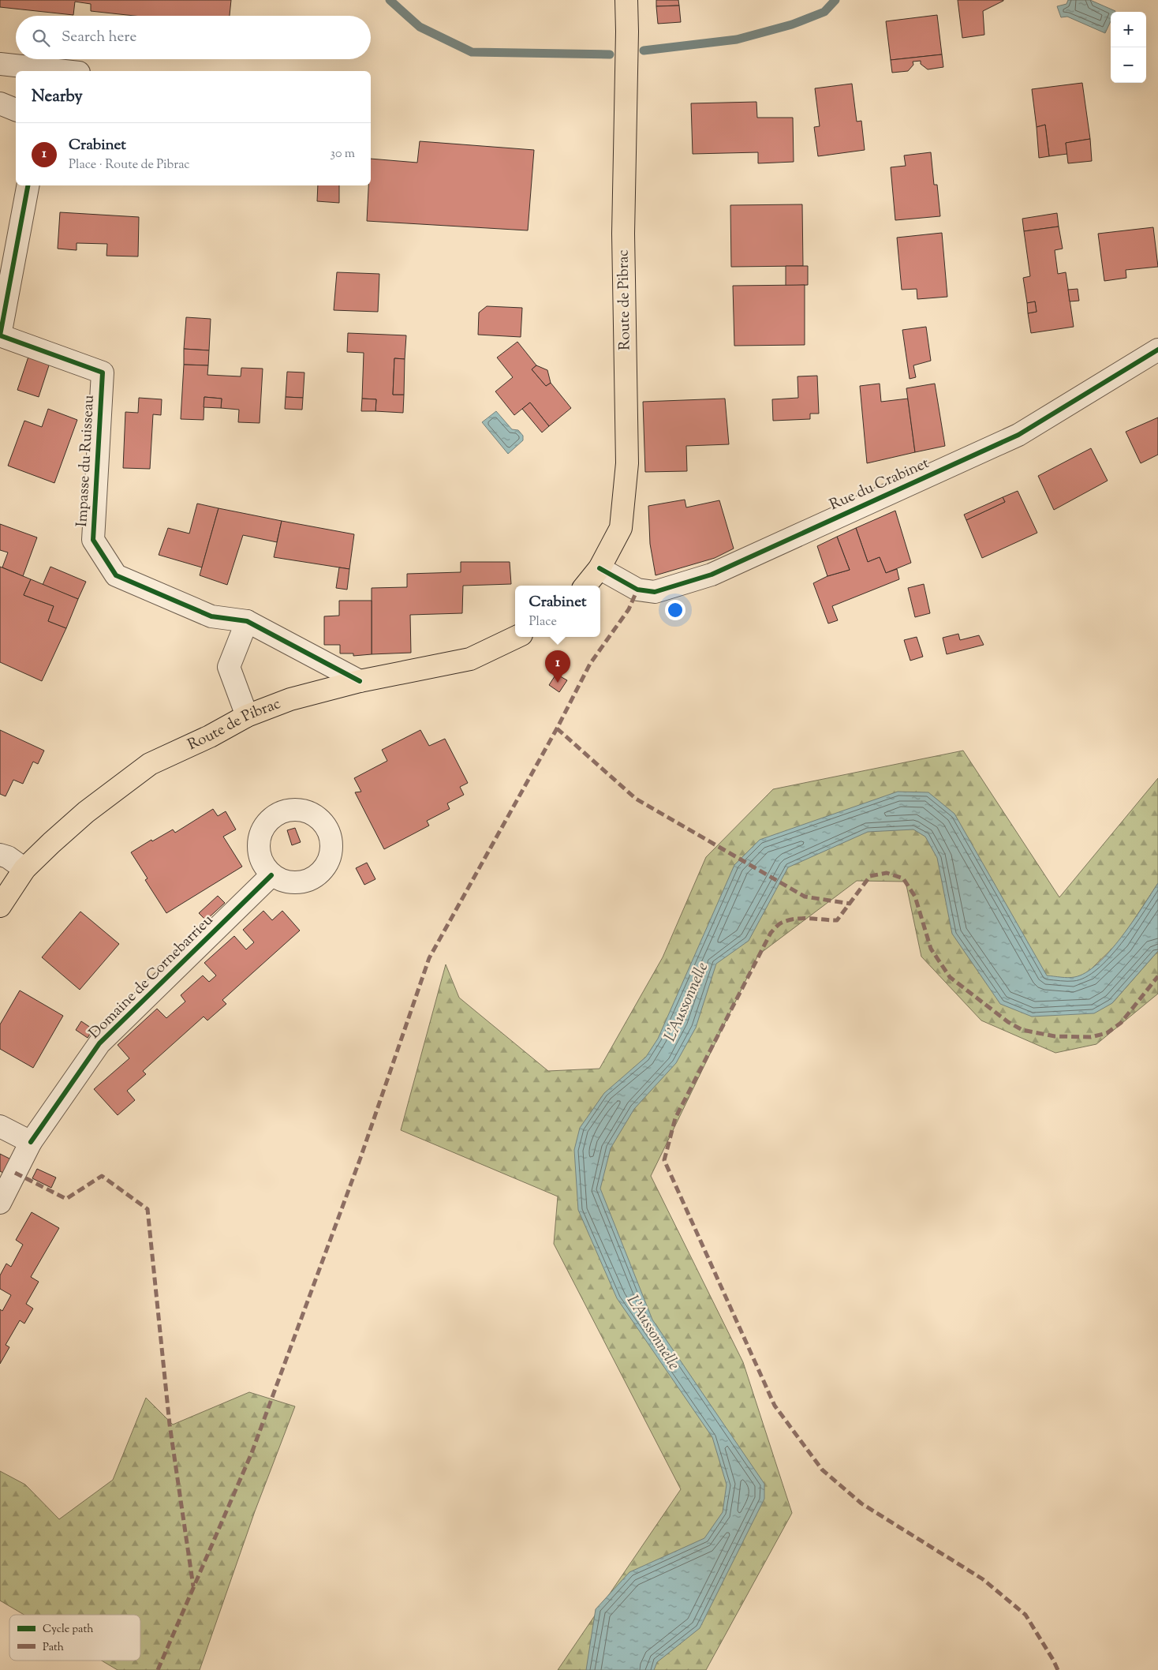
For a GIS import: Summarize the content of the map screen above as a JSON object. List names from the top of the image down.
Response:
{
  "streets": {
    "main road": ["Route de Pibrac"],
    "street": ["Impasse du Ruisseau", "Rue du Crabinet", "Domaine de Cornebarrieu"]
  },
  "crossings": [
    ["Route de Pibrac", "Impasse du Ruisseau"],
    ["Route de Pibrac", "Rue du Crabinet"]
  ],
  "water": ["L'Aussonnelle"],
  "legend": ["Cycle path", "Path"],
  "page": {
    "map_buttons": ["+", "−"],
    "search": "Search here",
    "heading": "Nearby",
    "list": [
      {
        "mark": "1",
        "name": "Crabinet",
        "note": "Place · Route de Pibrac",
        "value": "30 m"
      }
    ],
    "popup": ["Crabinet", "Place"],
    "pins": "1"
  }
}
